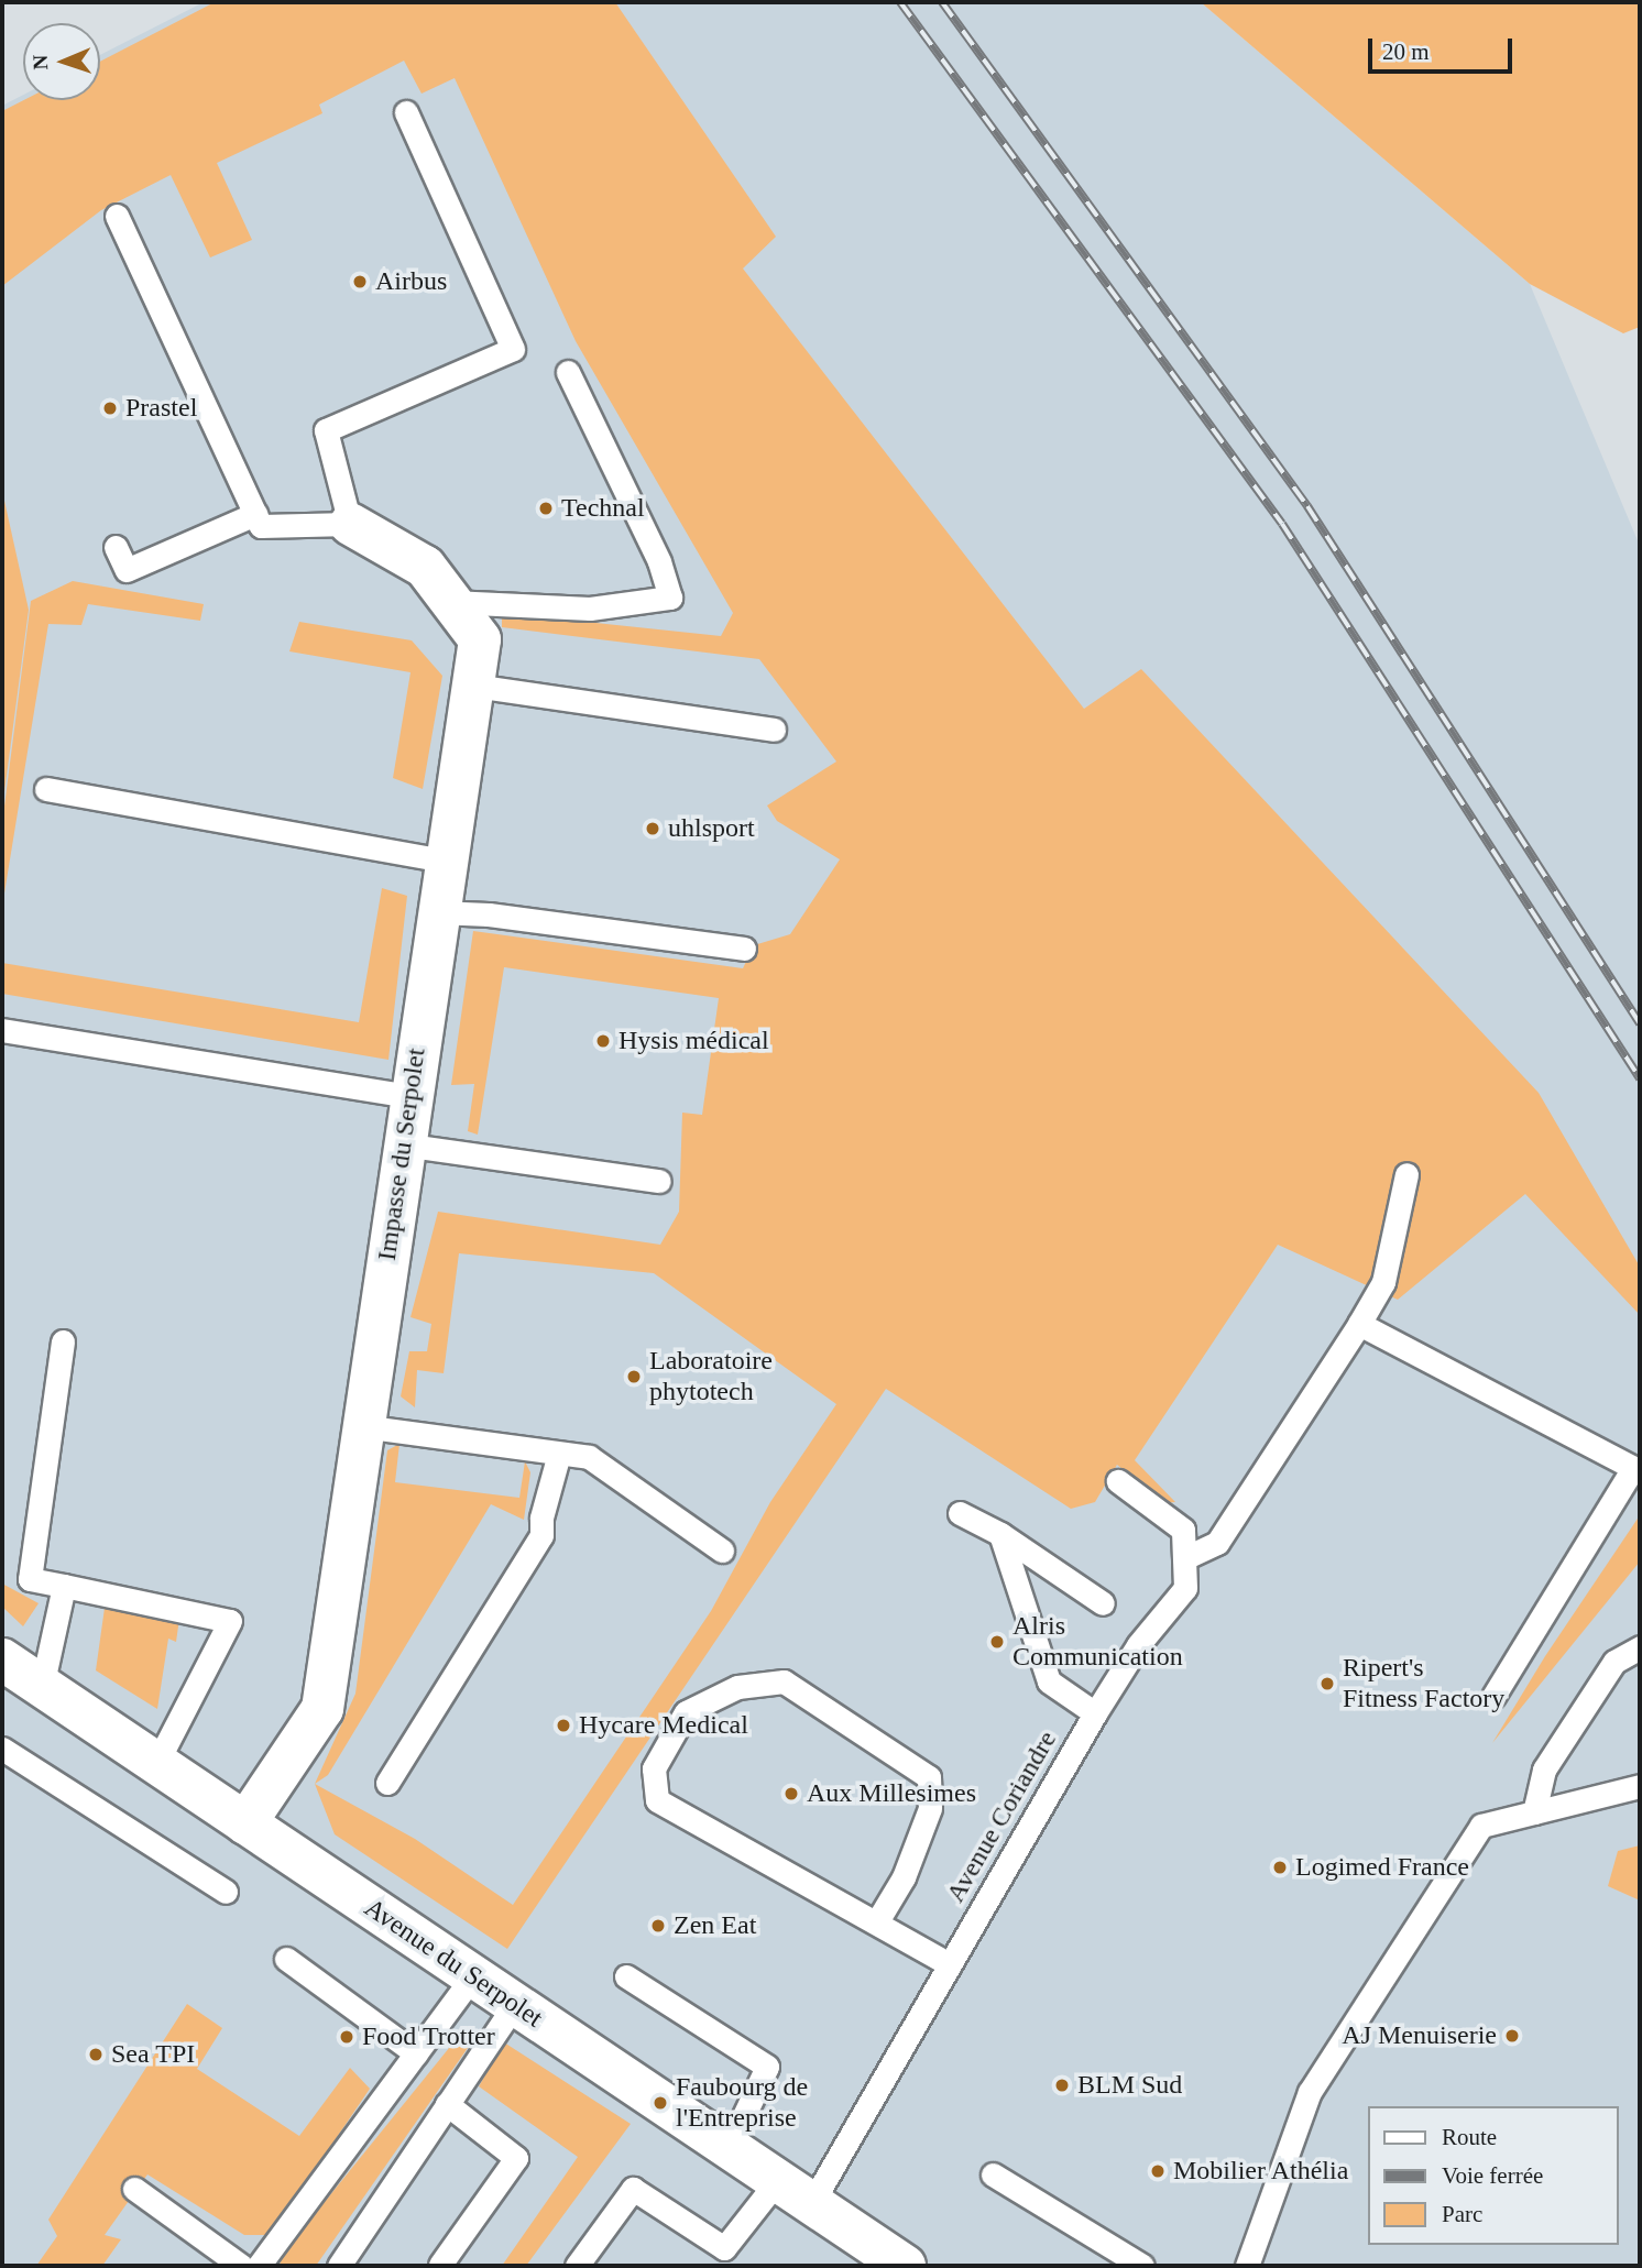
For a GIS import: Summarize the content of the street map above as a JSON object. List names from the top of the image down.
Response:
{
  "streets": {
    "street": ["Impasse du Serpolet", "Avenue du Serpolet"],
    "lane": ["Avenue Coriandre"]
  },
  "crossings": [
    ["Impasse du Serpolet", "Avenue du Serpolet"],
    ["Avenue Coriandre", "Avenue du Serpolet"]
  ],
  "places": [
    "Airbus",
    "Prastel",
    "Technal",
    "uhlsport",
    "Hysis médical",
    "Laboratoire phytotech",
    "Alris Communication",
    "Ripert's Fitness Factory",
    "Hycare Medical",
    "Aux Millesimes",
    "Logimed France",
    "Zen Eat",
    "AJ Menuiserie",
    "Food Trotter",
    "Sea TPI",
    "BLM Sud",
    "Faubourg de l'Entreprise",
    "Mobilier Athélia"
  ],
  "legend": ["Route", "Voie ferrée", "Parc"],
  "scale_bar": "20 m",
  "north": "left"
}
